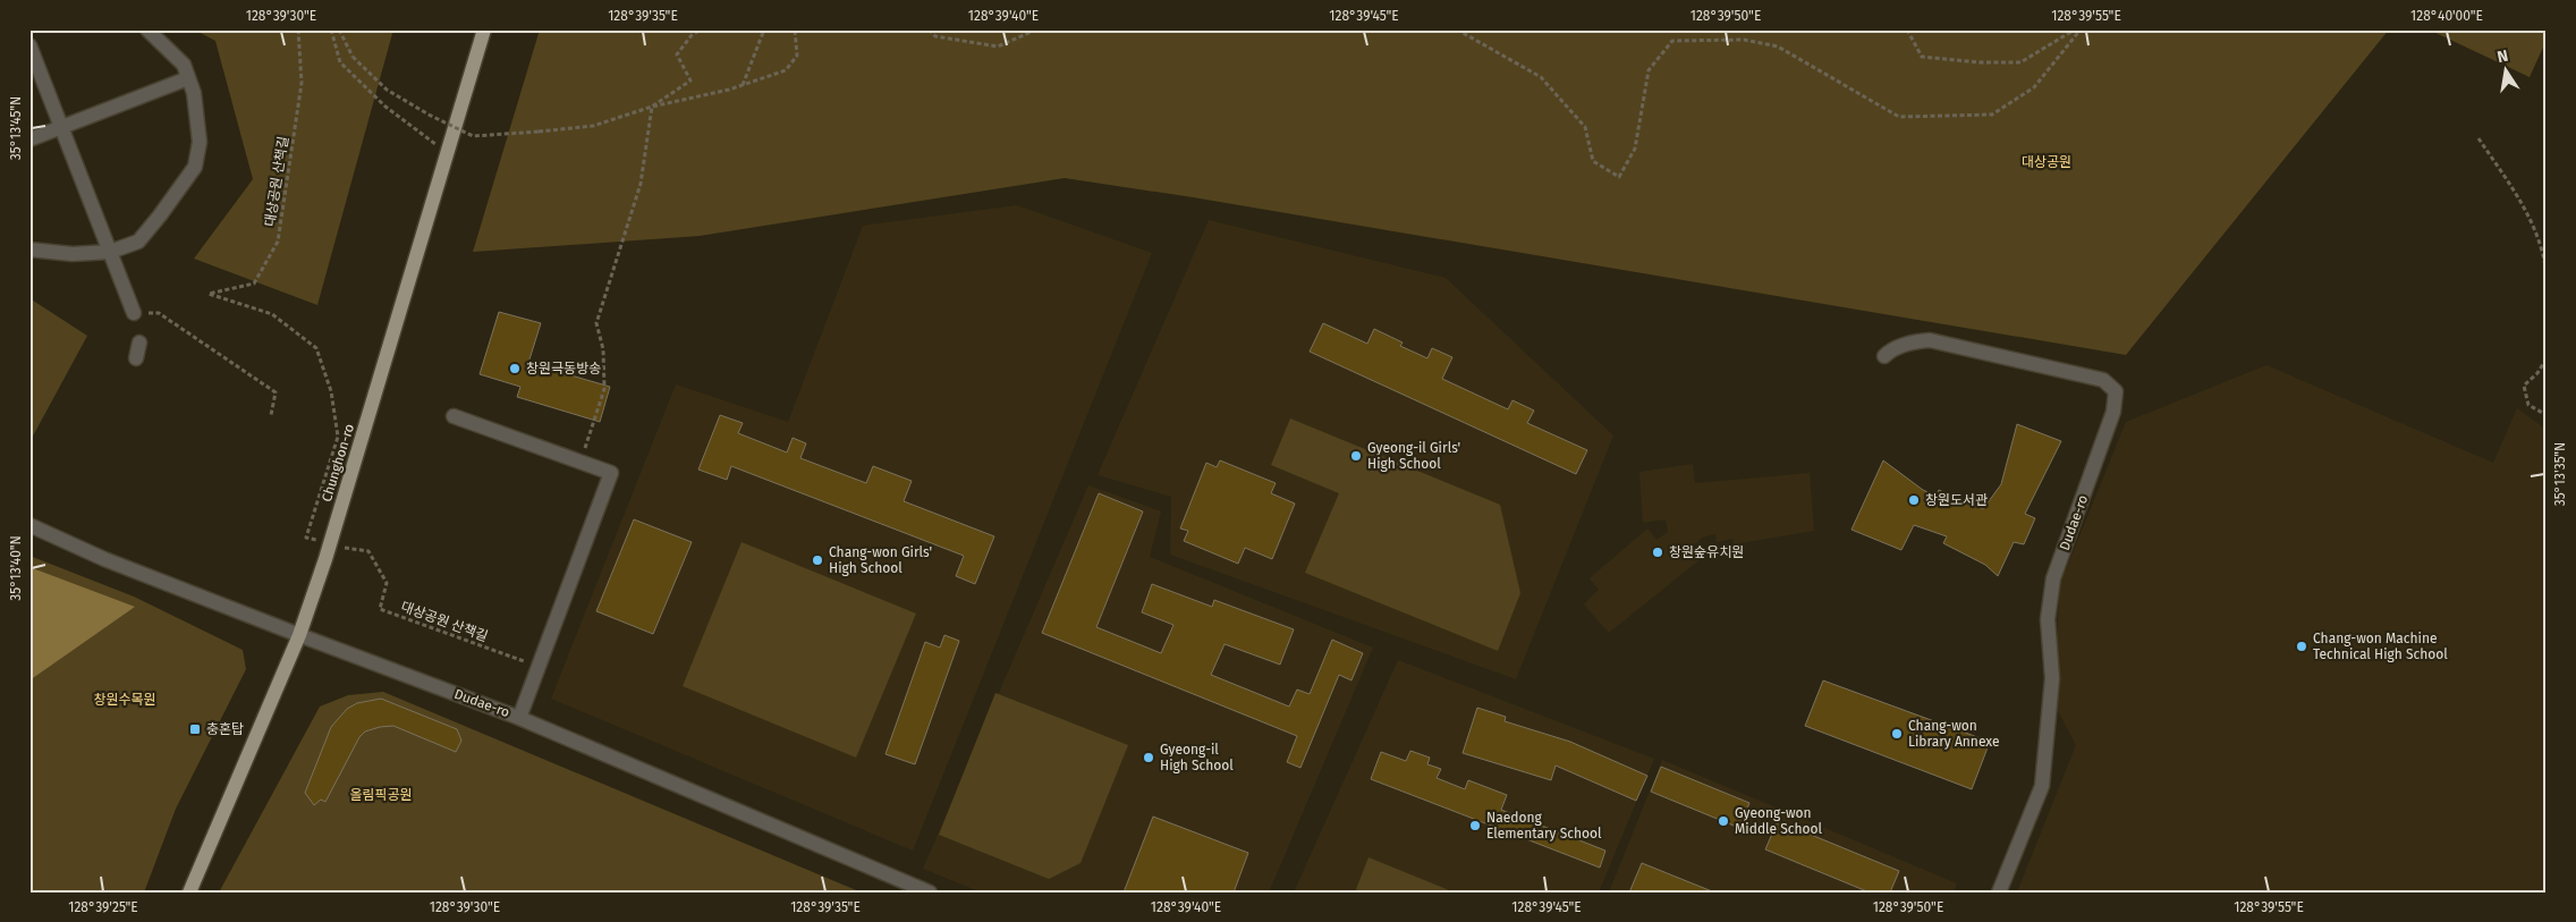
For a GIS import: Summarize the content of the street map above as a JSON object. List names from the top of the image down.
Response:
{
  "streets": {
    "main road": ["Chunghon-ro"],
    "street": ["Dudae-ro"],
    "path": ["대상공원 산책길"]
  },
  "crossings": [
    ["대상공원 산책길", "Chunghon-ro"],
    ["Chunghon-ro", "Dudae-ro"]
  ],
  "parks": ["대상공원", "창원수목원", "올림픽공원"],
  "places": {
    "other": [
      "창원극동방송",
      "Gyeong-il Girls' High School",
      "창원도서관",
      "창원숲유치원",
      "Chang-won Girls' High School",
      "Chang-won Machine Technical High School",
      "Chang-won Library Annexe",
      "Gyeong-il High School",
      "Gyeong-won Middle School",
      "Naedong Elementary School"
    ],
    "transit": ["충혼탑"]
  },
  "north": "top",
  "coordinates": [
    "128°39'30\"E",
    "128°39'35\"E",
    "128°39'40\"E",
    "128°39'45\"E",
    "128°39'50\"E",
    "128°39'55\"E",
    "128°40'00\"E",
    "35°13'45\"N",
    "35°13'35\"N",
    "35°13'40\"N",
    "128°39'25\"E"
  ]
}
